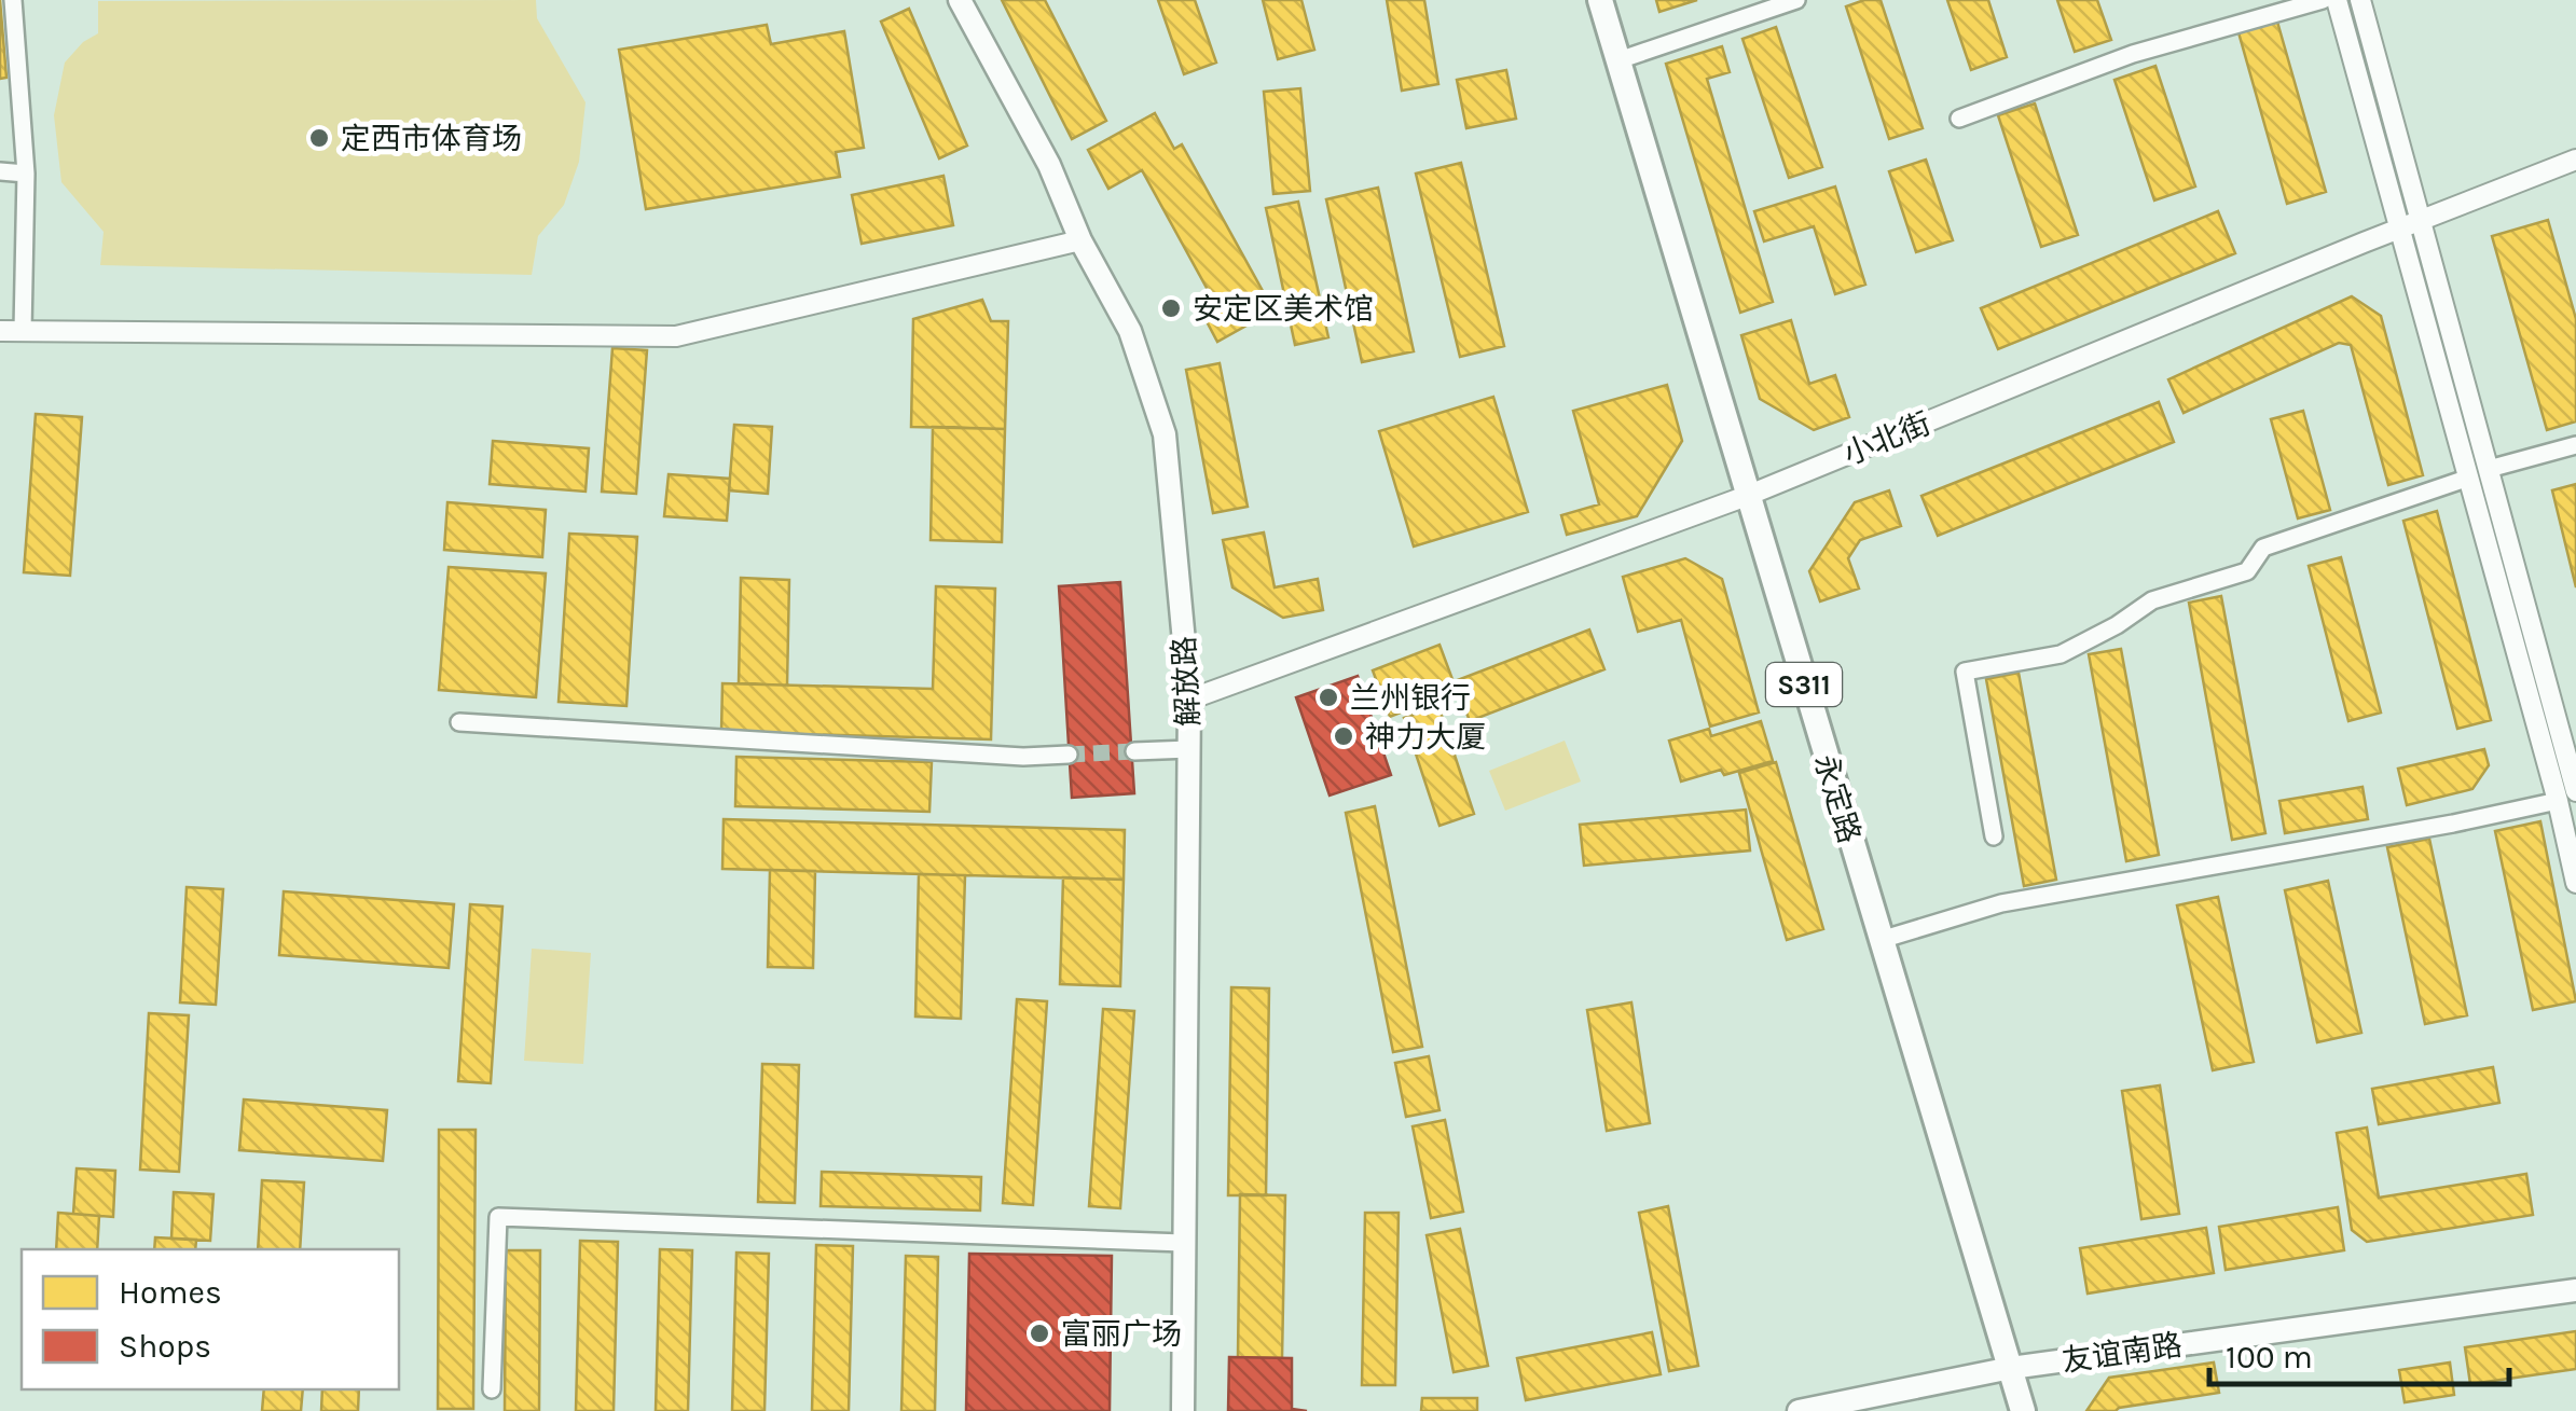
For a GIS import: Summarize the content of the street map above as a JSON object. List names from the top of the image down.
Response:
{
  "streets": {
    "main road": [
      "解放路",
      "S311",
      "永定路",
      "友谊南路"
    ],
    "street": ["小北街"]
  },
  "crossings": [
    ["小北街", "解放路"],
    ["小北街", "永定路"],
    ["永定路", "友谊南路"]
  ],
  "places": [
    "定西市体育场",
    "安定区美术馆",
    "兰州银行",
    "神力大厦",
    "富丽广场"
  ],
  "legend": ["Homes", "Shops"],
  "scale_bar": "100 m"
}
